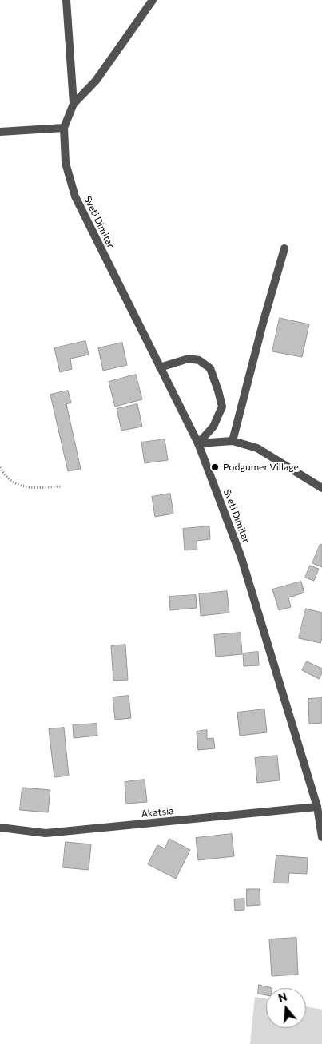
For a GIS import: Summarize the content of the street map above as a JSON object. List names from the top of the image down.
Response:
{
  "streets": {
    "street": ["Sveti Dimitar", "Akatsia"]
  },
  "crossings": [
    ["Sveti Dimitar", "Akatsia"]
  ],
  "places": ["Podgumer Village"],
  "north": "top"
}
